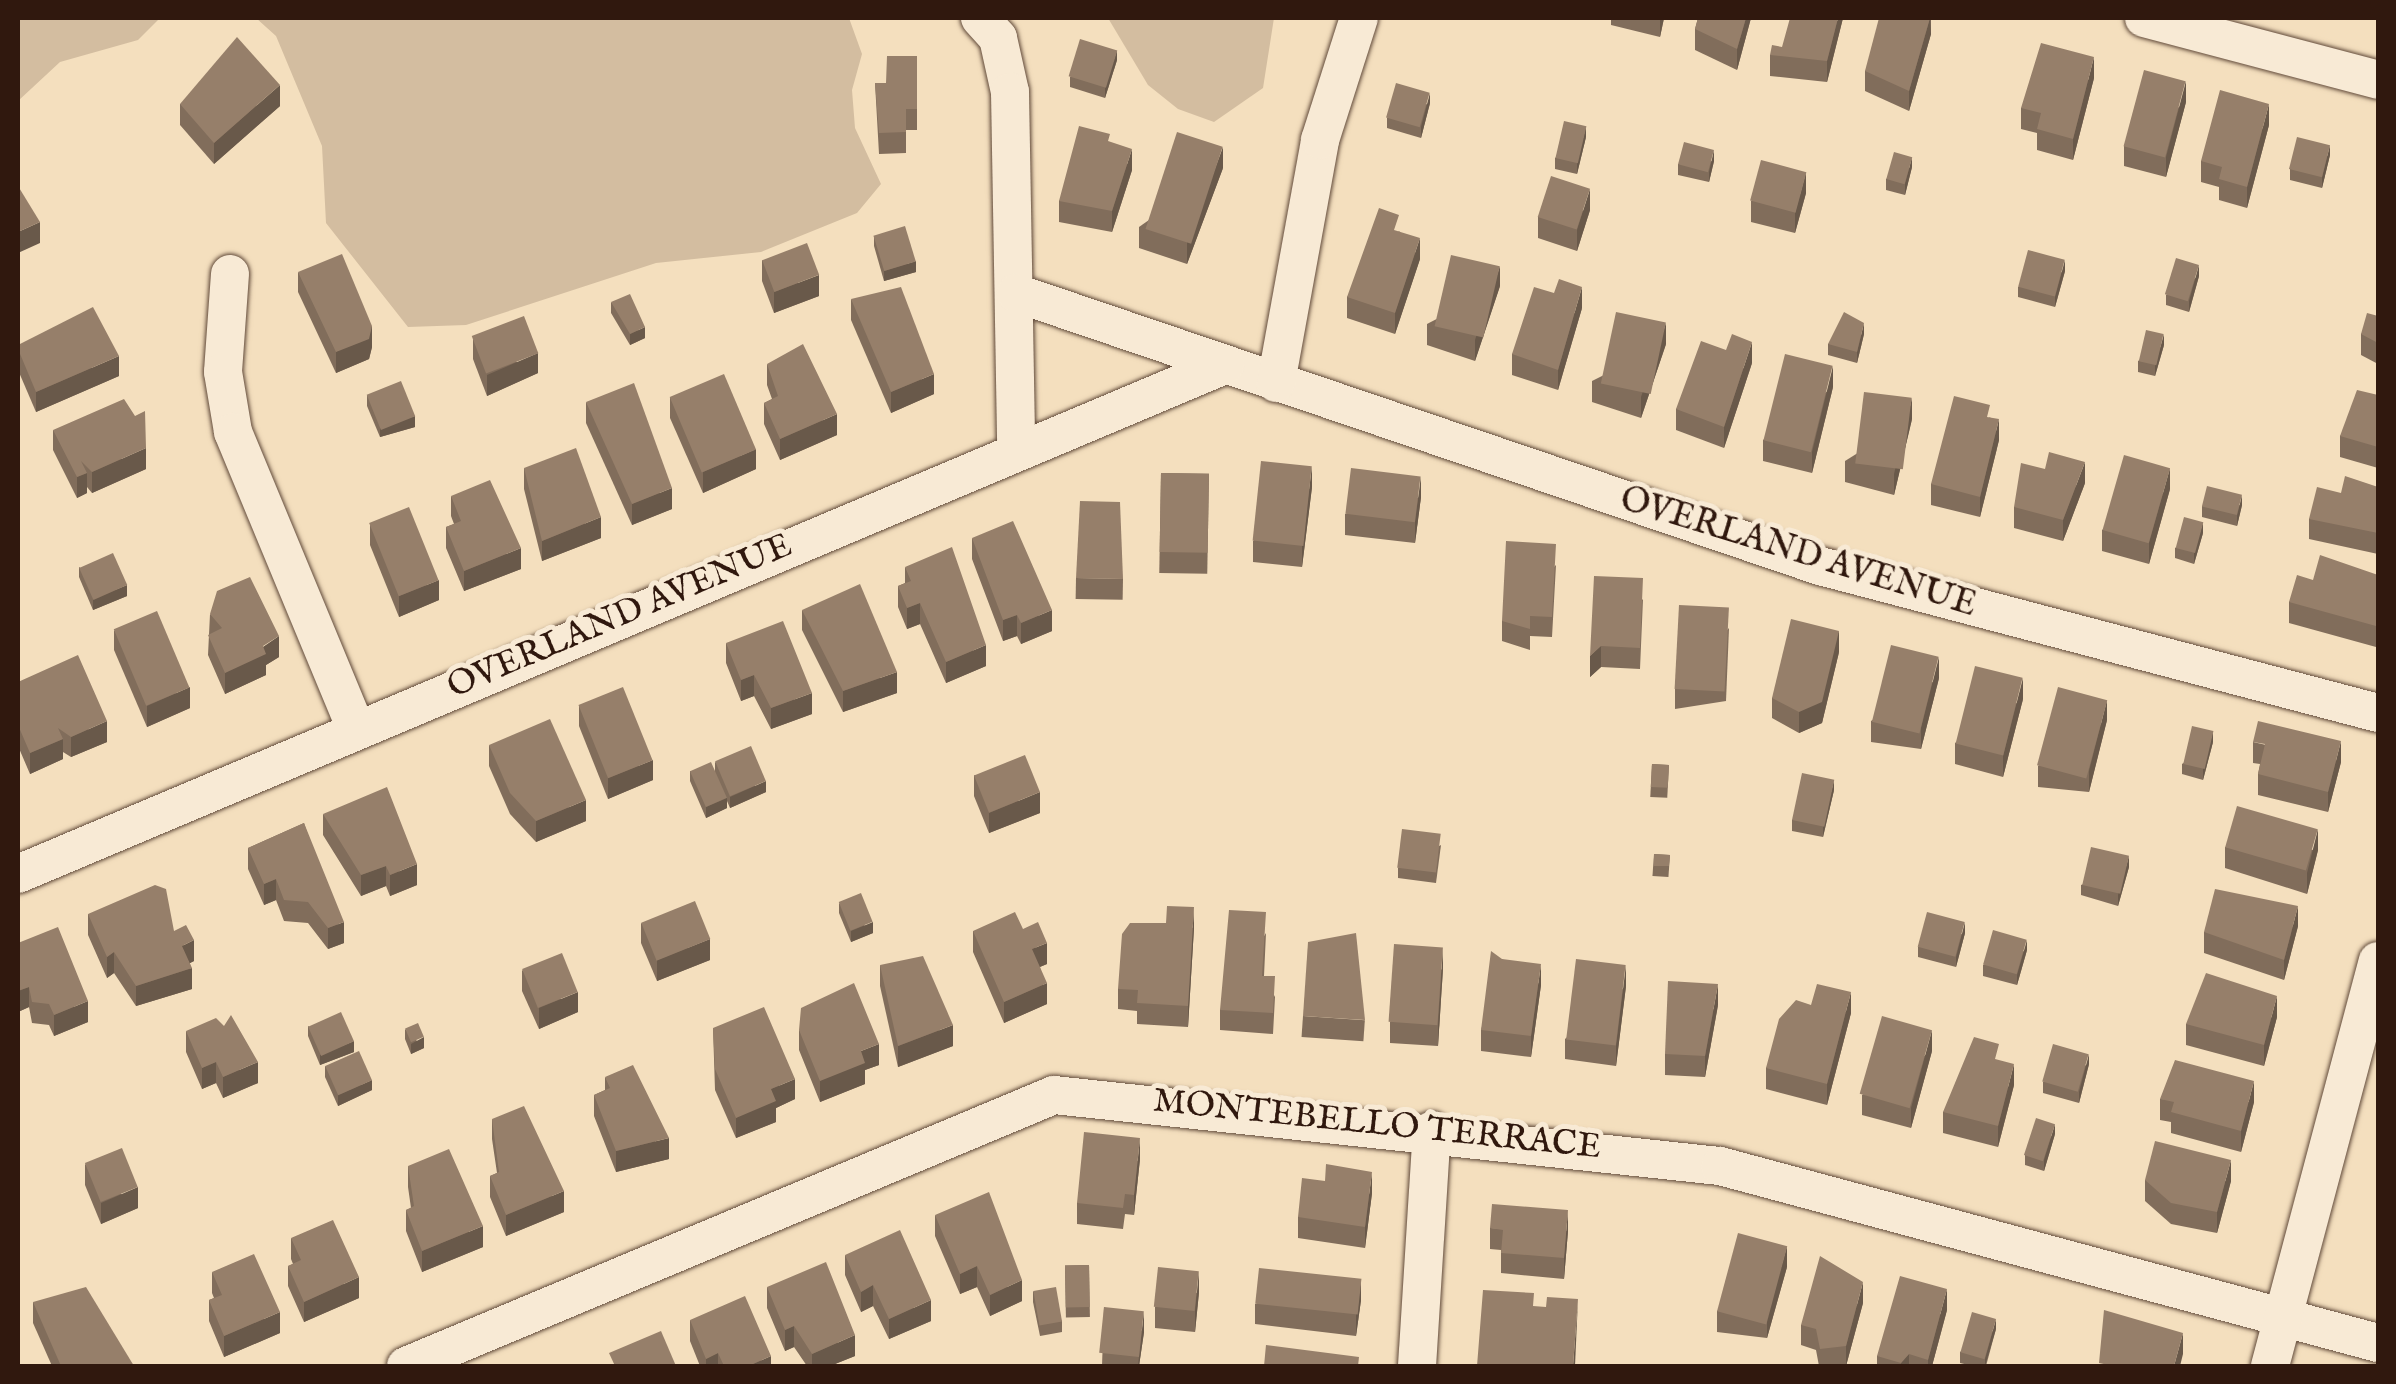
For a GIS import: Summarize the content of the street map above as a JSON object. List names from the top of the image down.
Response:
{
  "streets": {
    "street": ["OVERLAND AVENUE", "MONTEBELLO TERRACE"]
  }
}
